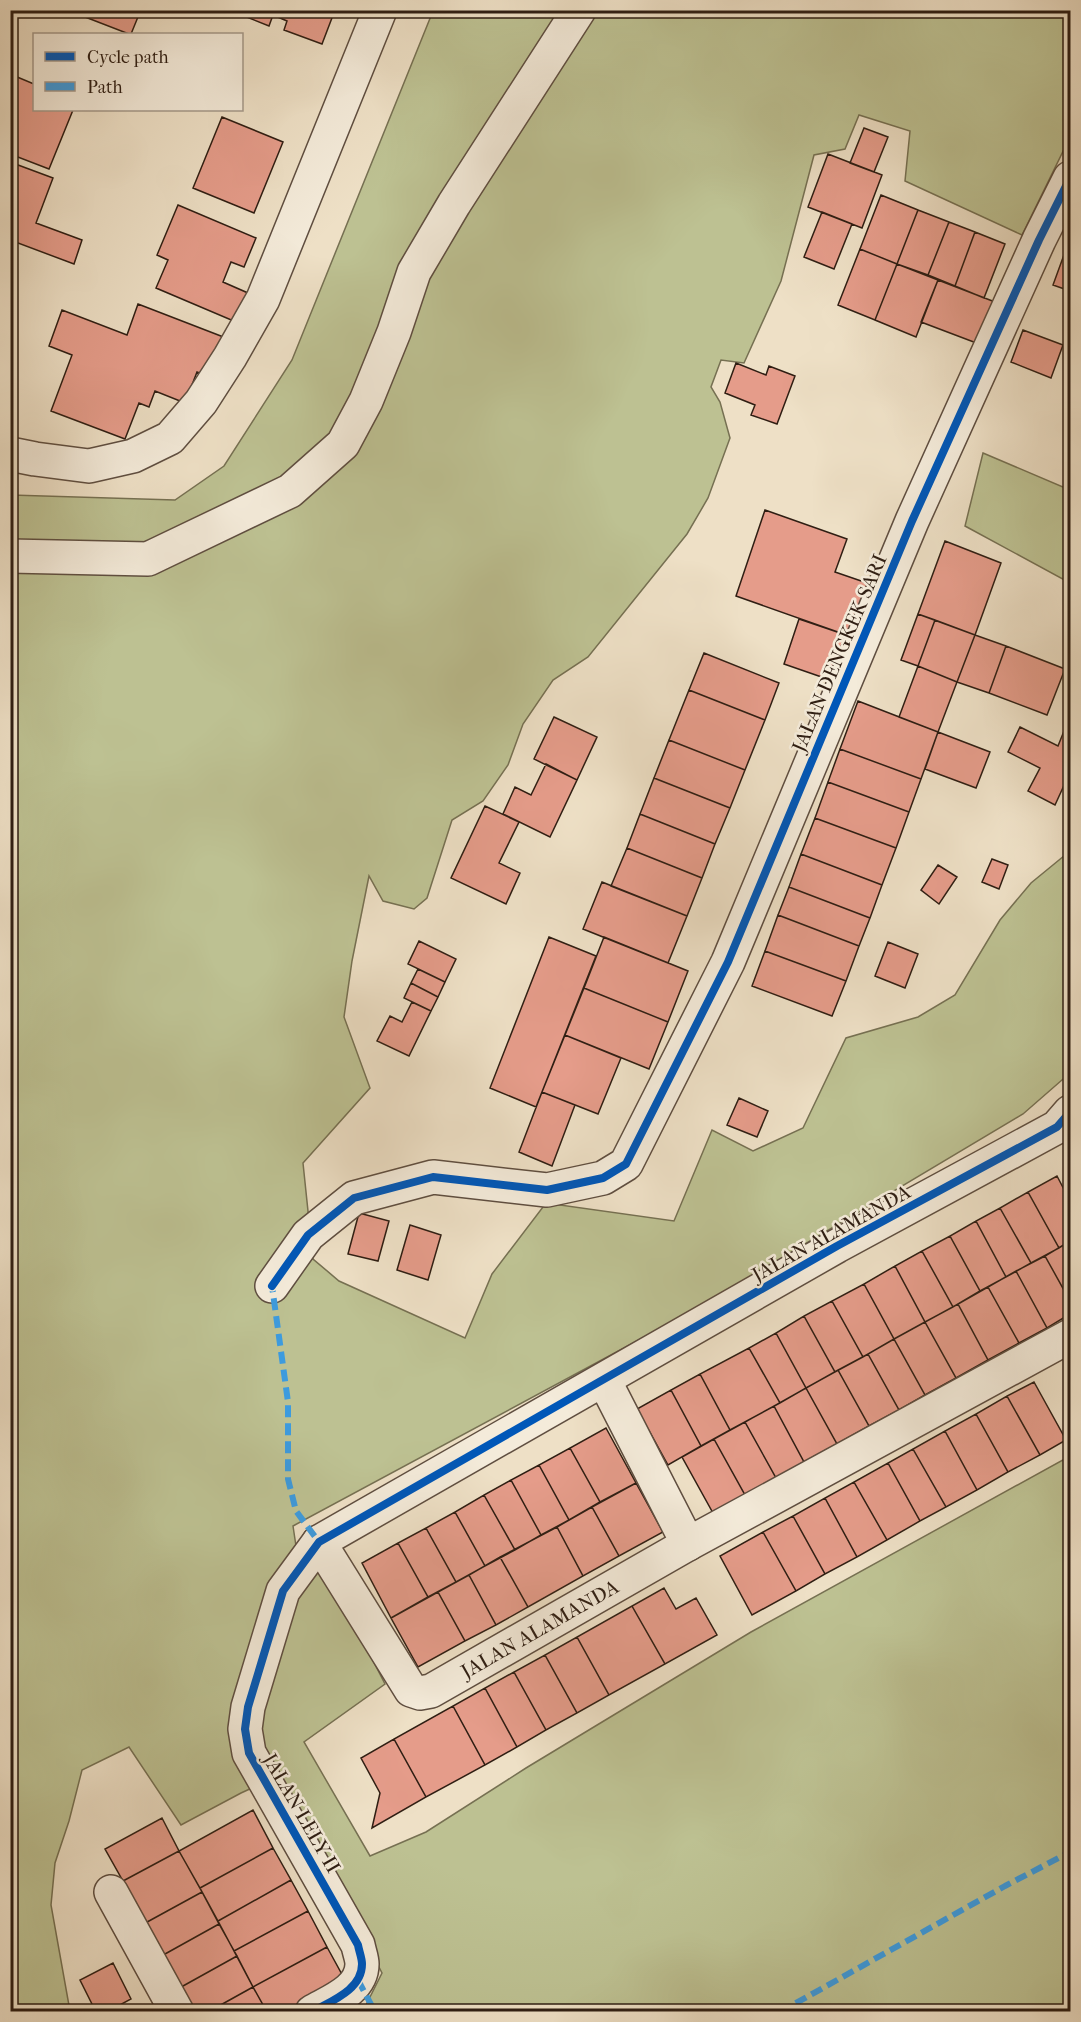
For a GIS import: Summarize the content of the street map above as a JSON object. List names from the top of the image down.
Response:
{
  "streets": {
    "street": ["JALAN DENGKEK SARI", "JALAN ALAMANDA", "JALAN LELY II"]
  },
  "crossings": [
    ["JALAN ALAMANDA", "JALAN LELY II"]
  ],
  "legend": ["Cycle path", "Path"]
}
